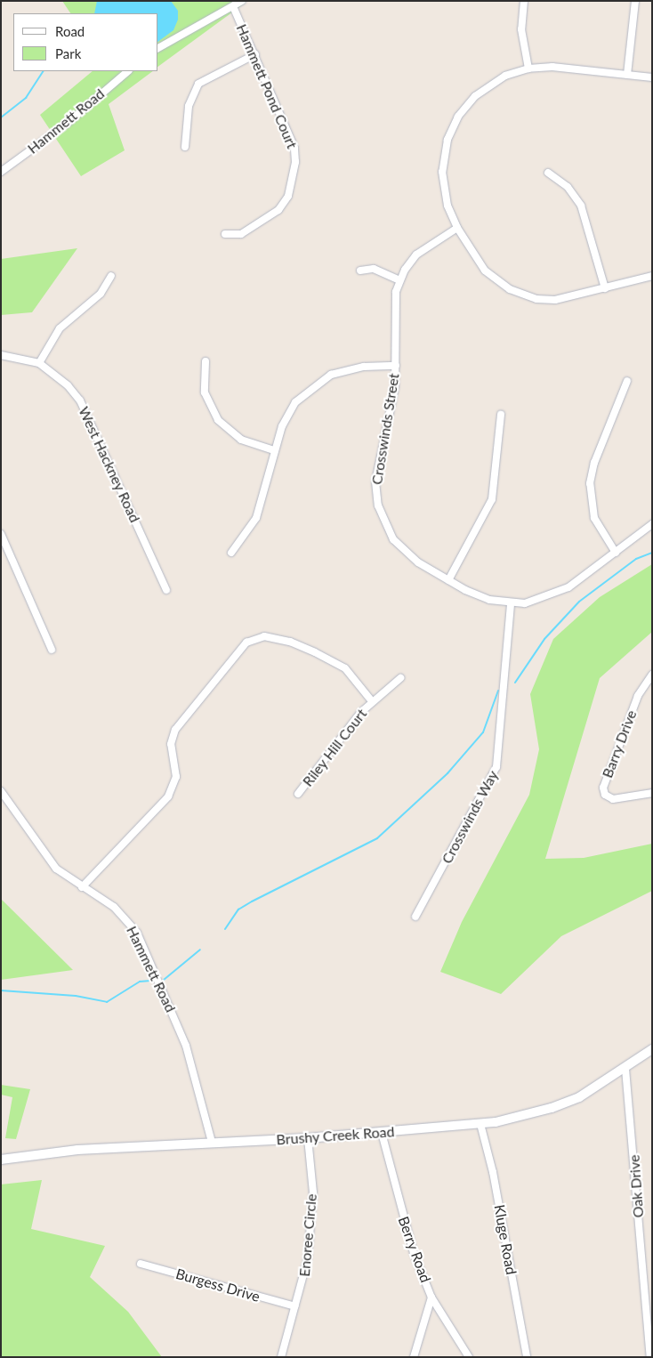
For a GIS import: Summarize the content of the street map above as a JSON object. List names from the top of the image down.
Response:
{
  "streets": {
    "main road": ["Brushy Creek Road"],
    "street": [
      "Hammett Pond Court",
      "Hammett Road",
      "Crosswinds Street",
      "West Hackney Road",
      "Barry Drive",
      "Riley Hill Court",
      "Crosswinds Way",
      "Oak Drive",
      "Enoree Circle",
      "Kluge Road",
      "Berry Road",
      "Burgess Drive"
    ]
  },
  "crossings": [
    ["Hammett Road", "Brushy Creek Road"],
    ["Crosswinds Street", "Crosswinds Way"],
    ["Brushy Creek Road", "Oak Drive"],
    ["Brushy Creek Road", "Enoree Circle"],
    ["Brushy Creek Road", "Kluge Road"],
    ["Brushy Creek Road", "Berry Road"],
    ["Enoree Circle", "Burgess Drive"]
  ],
  "legend": ["Road", "Park"]
}
